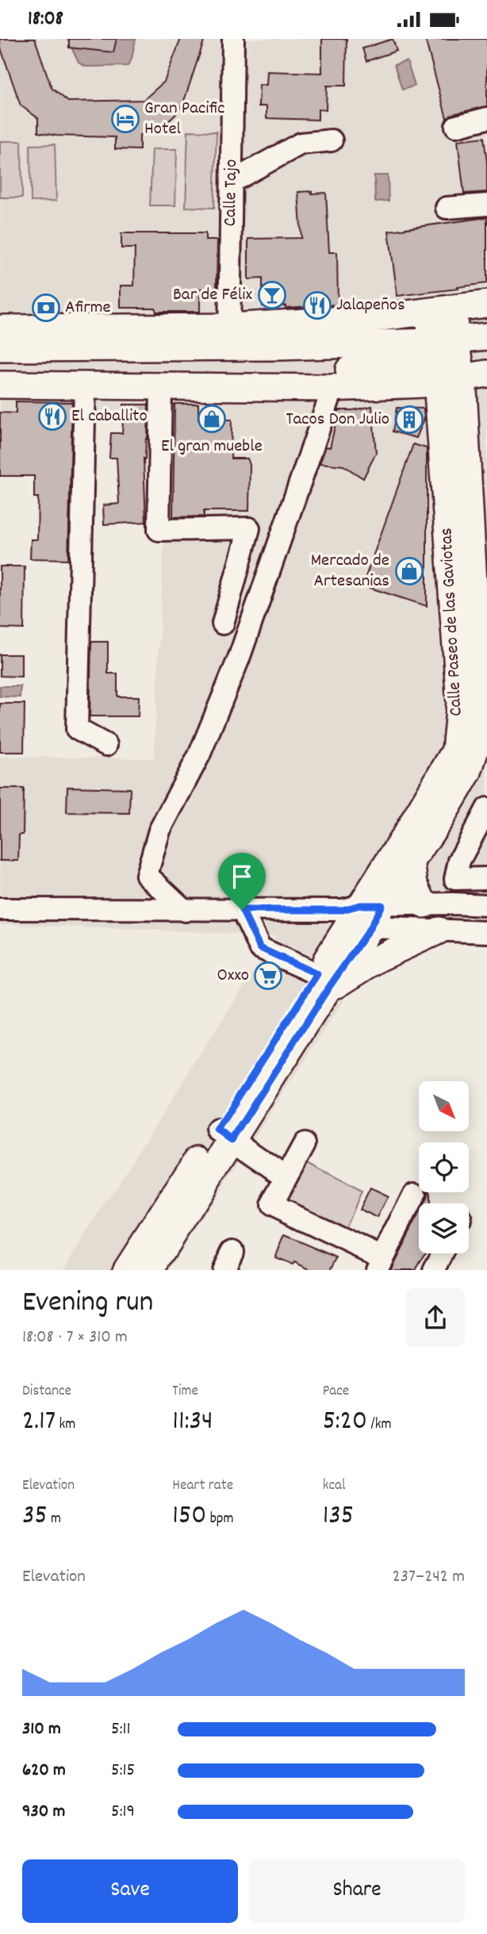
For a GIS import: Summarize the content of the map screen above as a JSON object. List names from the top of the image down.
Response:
{
  "streets": {
    "main road": ["Calle Paseo de las Gaviotas"],
    "street": ["Calle Tajo"]
  },
  "places": {
    "hotel": ["Gran Pacific Hotel"],
    "bar": ["Bar de Félix"],
    "restaurant": ["Jalapeños", "El caballito"],
    "bank": ["Afirme"],
    "shop": ["El gran mueble", "Mercado de Artesanias"],
    "building": ["Tacos Don Julio"],
    "supermarket": ["Oxxo"]
  },
  "north": "bottom right",
  "page": {
    "status": "18:08",
    "heading": ["Evening run", "18:08 · 7 × 310 m"],
    "stats": [
      ["Distance", "2.17 km"],
      ["Time", "11:34"],
      ["Pace", "5:20 /km"],
      ["Elevation", "35 m"],
      ["Heart rate", "150 bpm"],
      ["kcal", "135"]
    ],
    "chart": ["Elevation", "237–242 m"],
    "list": [
      {
        "name": "310 m",
        "note": "5:11"
      },
      {
        "name": "620 m",
        "note": "5:15"
      },
      {
        "name": "930 m",
        "note": "5:19"
      }
    ],
    "buttons": ["Save", "Share"]
  }
}
